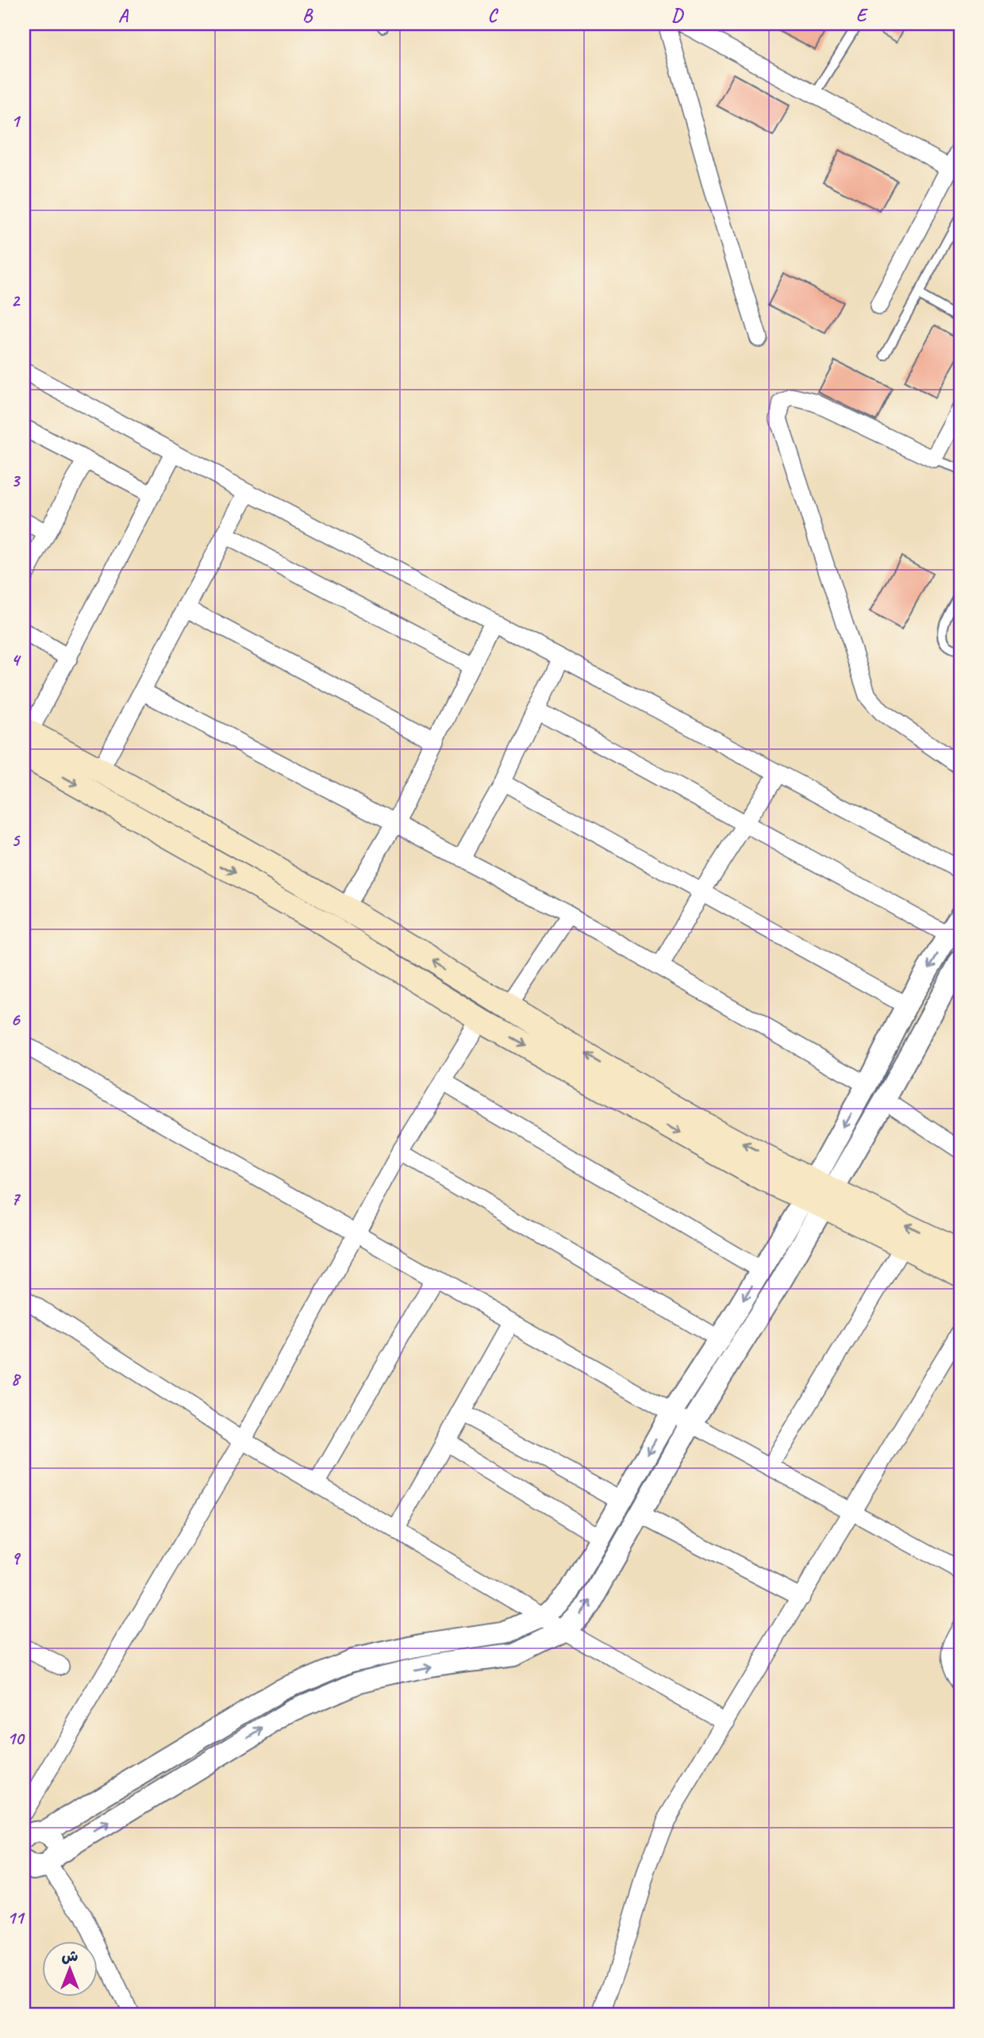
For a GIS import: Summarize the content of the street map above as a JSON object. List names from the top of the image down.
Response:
{
  "north": "top",
  "grid": {
    "columns": [
      "A",
      "B",
      "C",
      "D",
      "E"
    ],
    "rows": [
      "1",
      "2",
      "3",
      "4",
      "5",
      "6",
      "7",
      "8",
      "9",
      "10",
      "11"
    ]
  }
}
